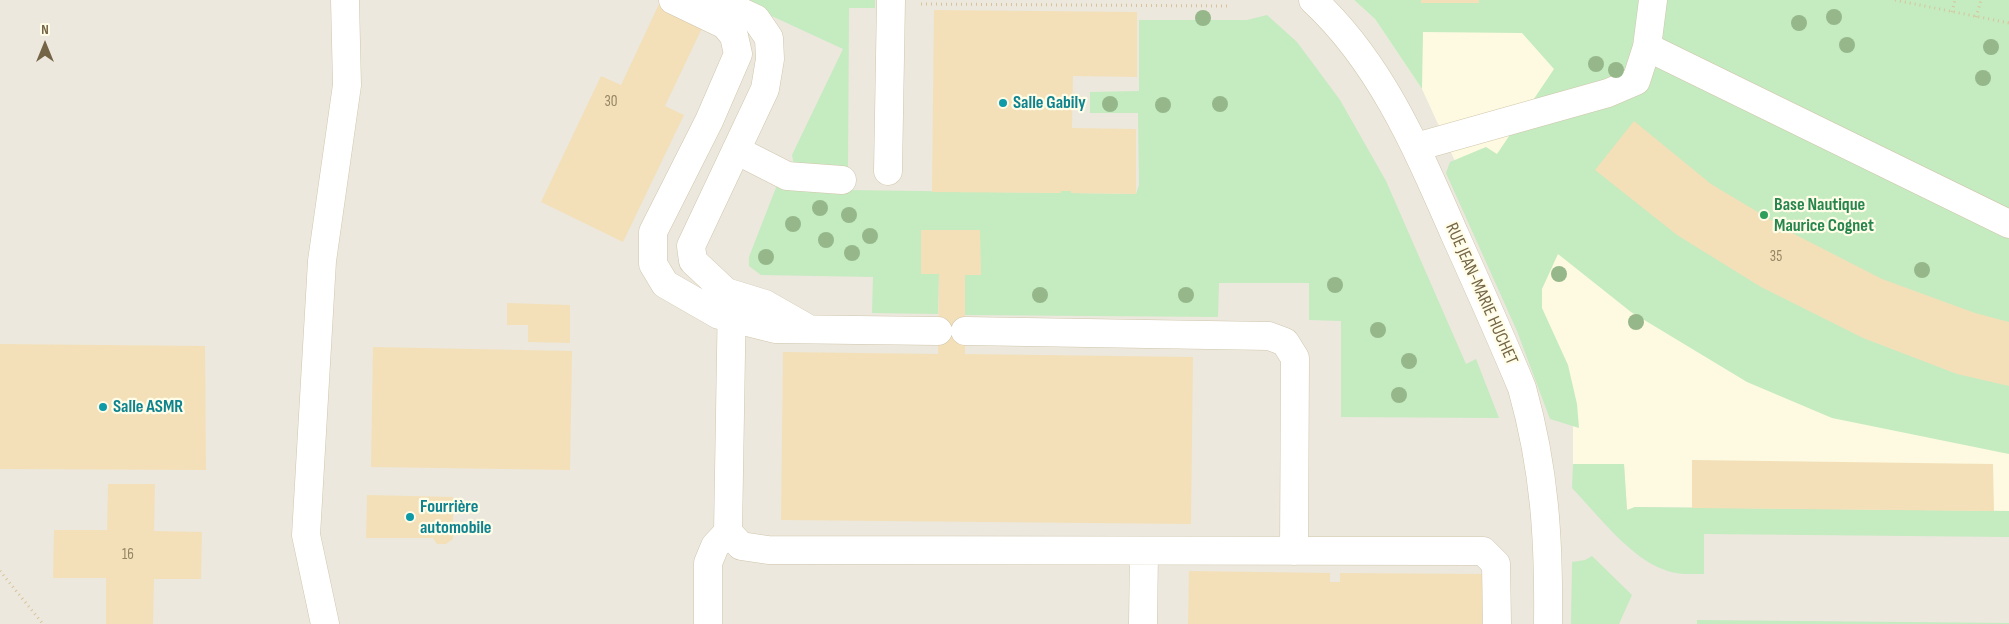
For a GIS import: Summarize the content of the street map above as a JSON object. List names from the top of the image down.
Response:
{
  "streets": {
    "street": ["RUE JEAN-MARIE HUCHET"]
  },
  "places": [
    "Salle Gabily",
    "Base Nautique Maurice Cognet",
    "Salle ASMR",
    "Fourrière automobile"
  ],
  "house_numbers": ["30", "35", "16"],
  "north": "top"
}
